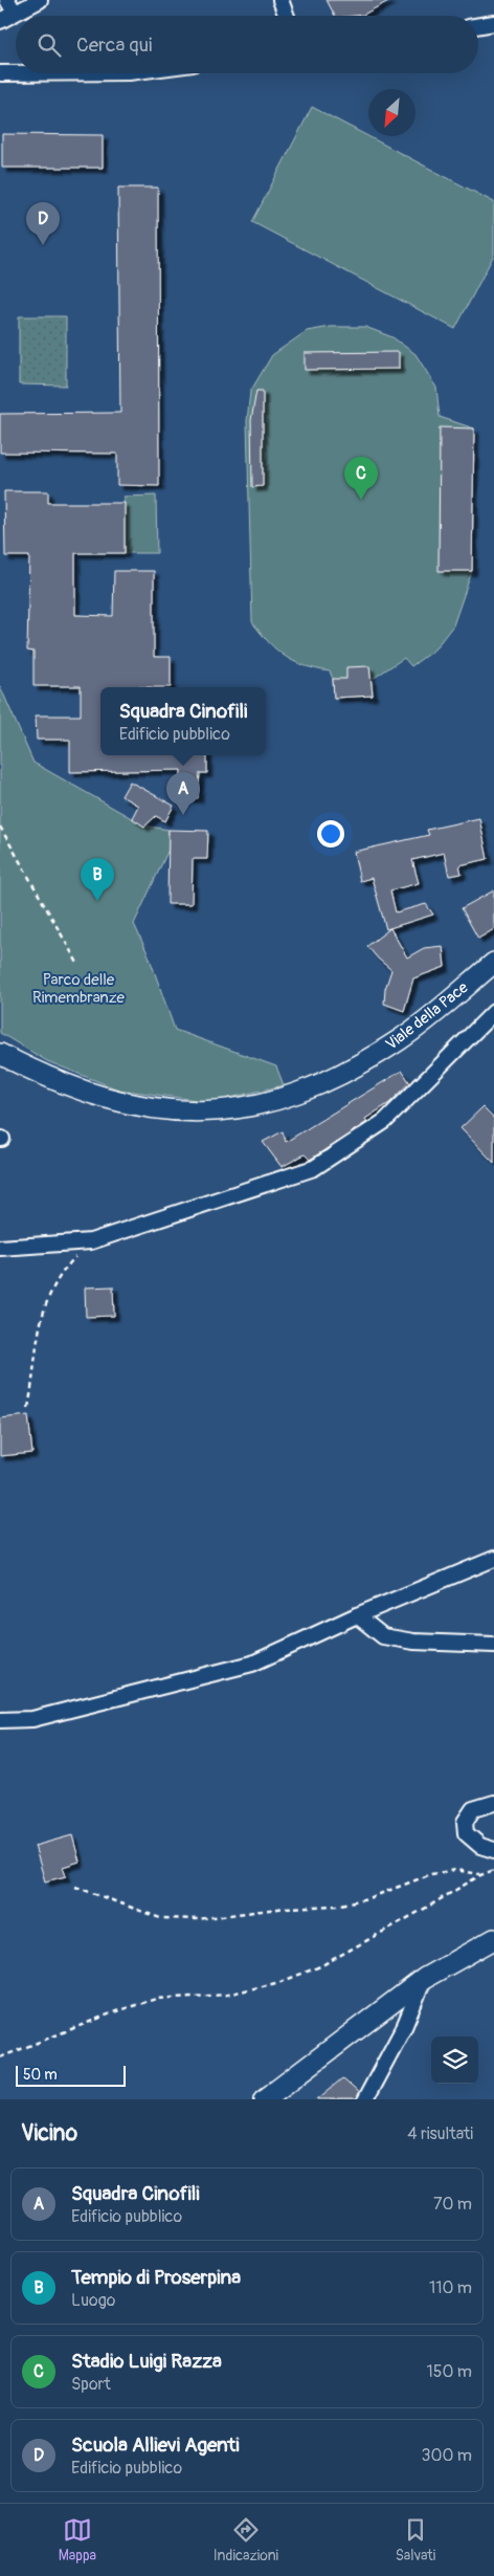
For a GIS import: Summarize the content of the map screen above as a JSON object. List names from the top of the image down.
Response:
{
  "streets": {
    "main road": ["Viale della Pace"]
  },
  "parks": ["Parco delle Rimembranze"],
  "scale_bar": "50 m",
  "north": "bottom left",
  "page": {
    "search": "Cerca qui",
    "pins": [
      "D",
      "C",
      "A",
      "B"
    ],
    "popup": ["Squadra Cinofili", "Edificio pubblico"],
    "scale": "50 m",
    "heading": ["Vicino", "4 risultati"],
    "list": [
      {
        "mark": "A",
        "name": "Squadra Cinofili",
        "note": "Edificio pubblico",
        "value": "70 m"
      },
      {
        "mark": "B",
        "name": "Tempio di Proserpina",
        "note": "Luogo",
        "value": "110 m"
      },
      {
        "mark": "C",
        "name": "Stadio Luigi Razza",
        "note": "Sport",
        "value": "150 m"
      },
      {
        "mark": "D",
        "name": "Scuola Allievi Agenti",
        "note": "Edificio pubblico",
        "value": "300 m"
      }
    ],
    "nav": ["Mappa", "Indicazioni", "Salvati"]
  }
}
